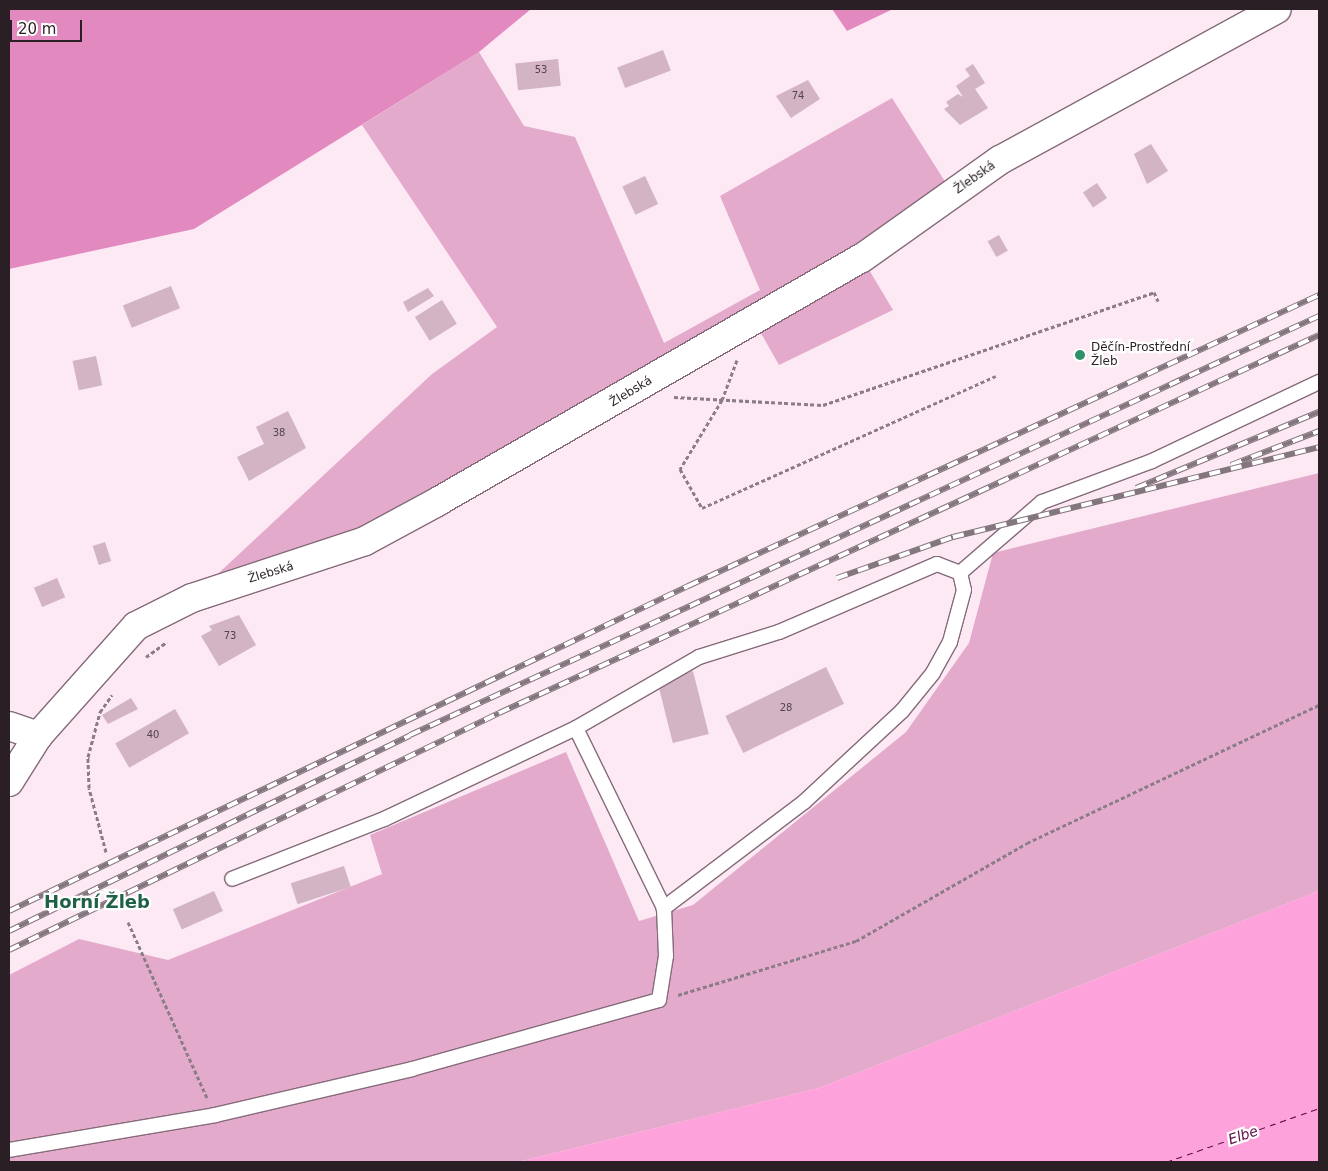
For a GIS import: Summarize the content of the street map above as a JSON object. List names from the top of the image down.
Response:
{
  "streets": {
    "street": ["Žlebská"]
  },
  "districts": ["Horní Žleb"],
  "water": ["Elbe"],
  "places": ["Děčín-Prostřední Žleb"],
  "house_numbers": [
    "53",
    "74",
    "38",
    "73",
    "28",
    "40"
  ],
  "scale_bar": "20 m"
}
